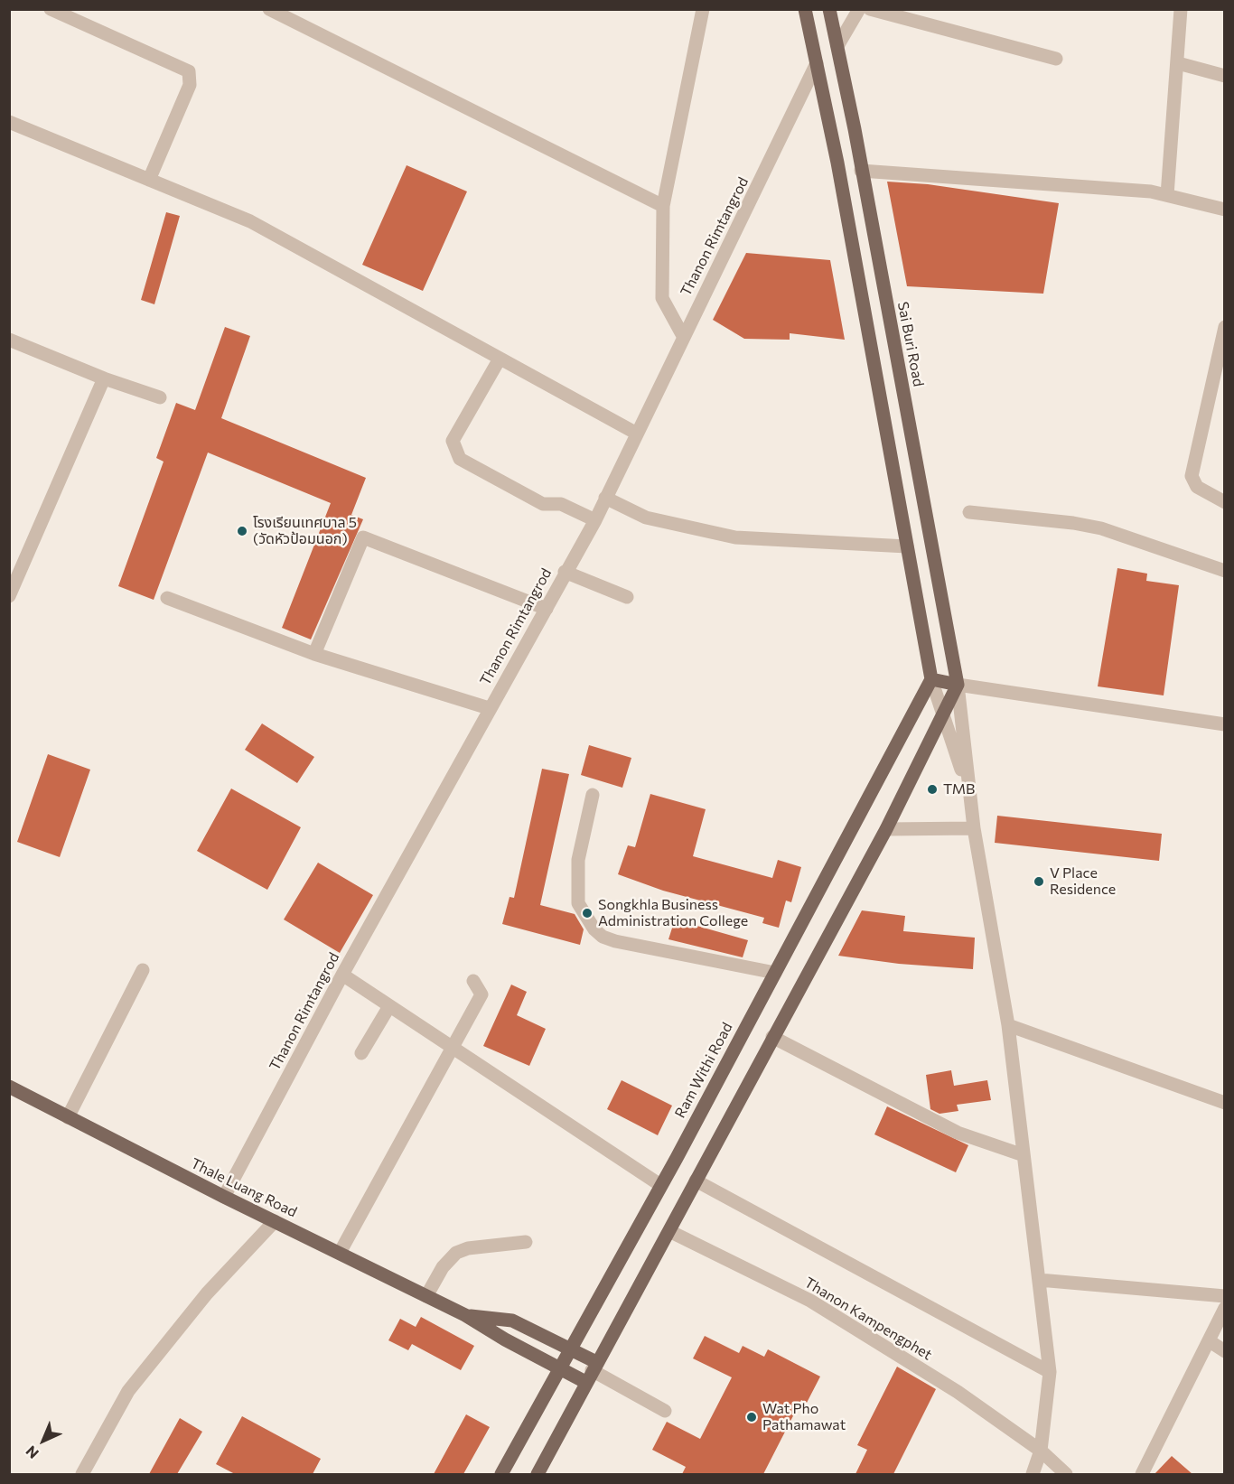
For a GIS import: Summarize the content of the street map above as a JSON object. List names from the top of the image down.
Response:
{
  "streets": {
    "main road": ["Sai Buri Road", "Ram Withi Road", "Thale Luang Road"],
    "street": ["Thanon Rimtangrod", "Thanon Kampengphet"]
  },
  "crossings": [
    ["Thanon Rimtangrod", "Thale Luang Road"],
    ["Ram Withi Road", "Thale Luang Road"]
  ],
  "places": [
    "โรงเรียนเทศบาล 5 (วัดหัวป้อมนอก)",
    "TMB",
    "V Place Residence",
    "Songkhla Business Administration College",
    "Wat Pho Pathamawat"
  ],
  "north": "bottom left"
}
